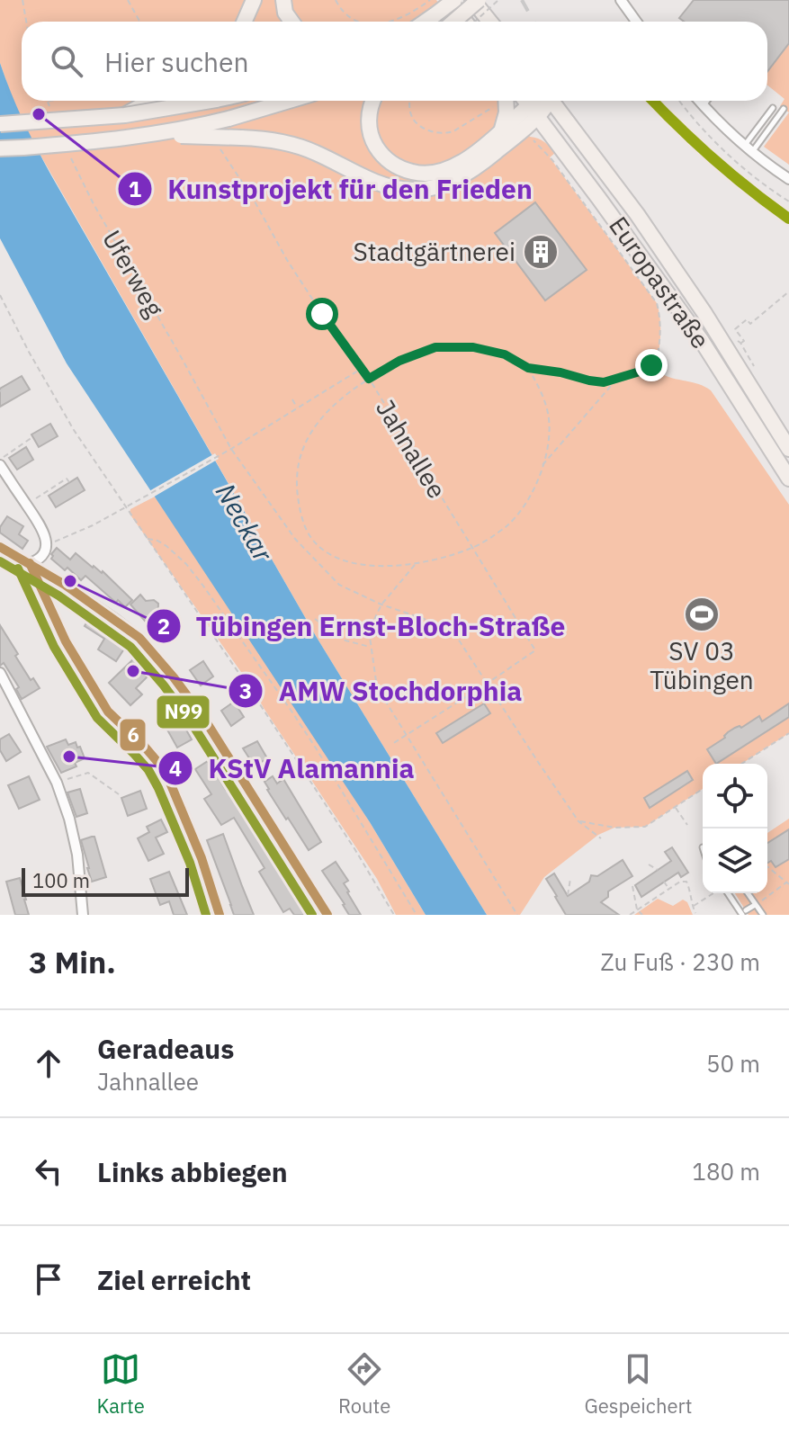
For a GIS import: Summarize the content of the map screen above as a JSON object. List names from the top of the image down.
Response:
{
  "streets": {
    "main road": ["Europastraße"],
    "path": ["Uferweg", "Jahnallee"]
  },
  "crossings": [
    ["Uferweg", "Jahnallee"]
  ],
  "water": ["Neckar"],
  "places": {
    "other": [
      "Kunstprojekt für den Frieden",
      "Tübingen Ernst-Bloch-Straße",
      "AMW Stochdorphia",
      "KStV Alamannia"
    ],
    "building": ["Stadtgärtnerei"],
    "sports": ["SV 03 Tübingen"]
  },
  "lines": ["transit line 6", "transit line N99"],
  "scale_bar": "100 m",
  "page": {
    "search": "Hier suchen",
    "scale": "100 m",
    "heading": ["3 Min.", "Zu Fuß · 230 m"],
    "list": [
      ["Geradeaus", "Jahnallee", "50 m"],
      ["Links abbiegen", "180 m"],
      "Ziel erreicht"
    ],
    "nav": ["Karte", "Route", "Gespeichert"]
  }
}
